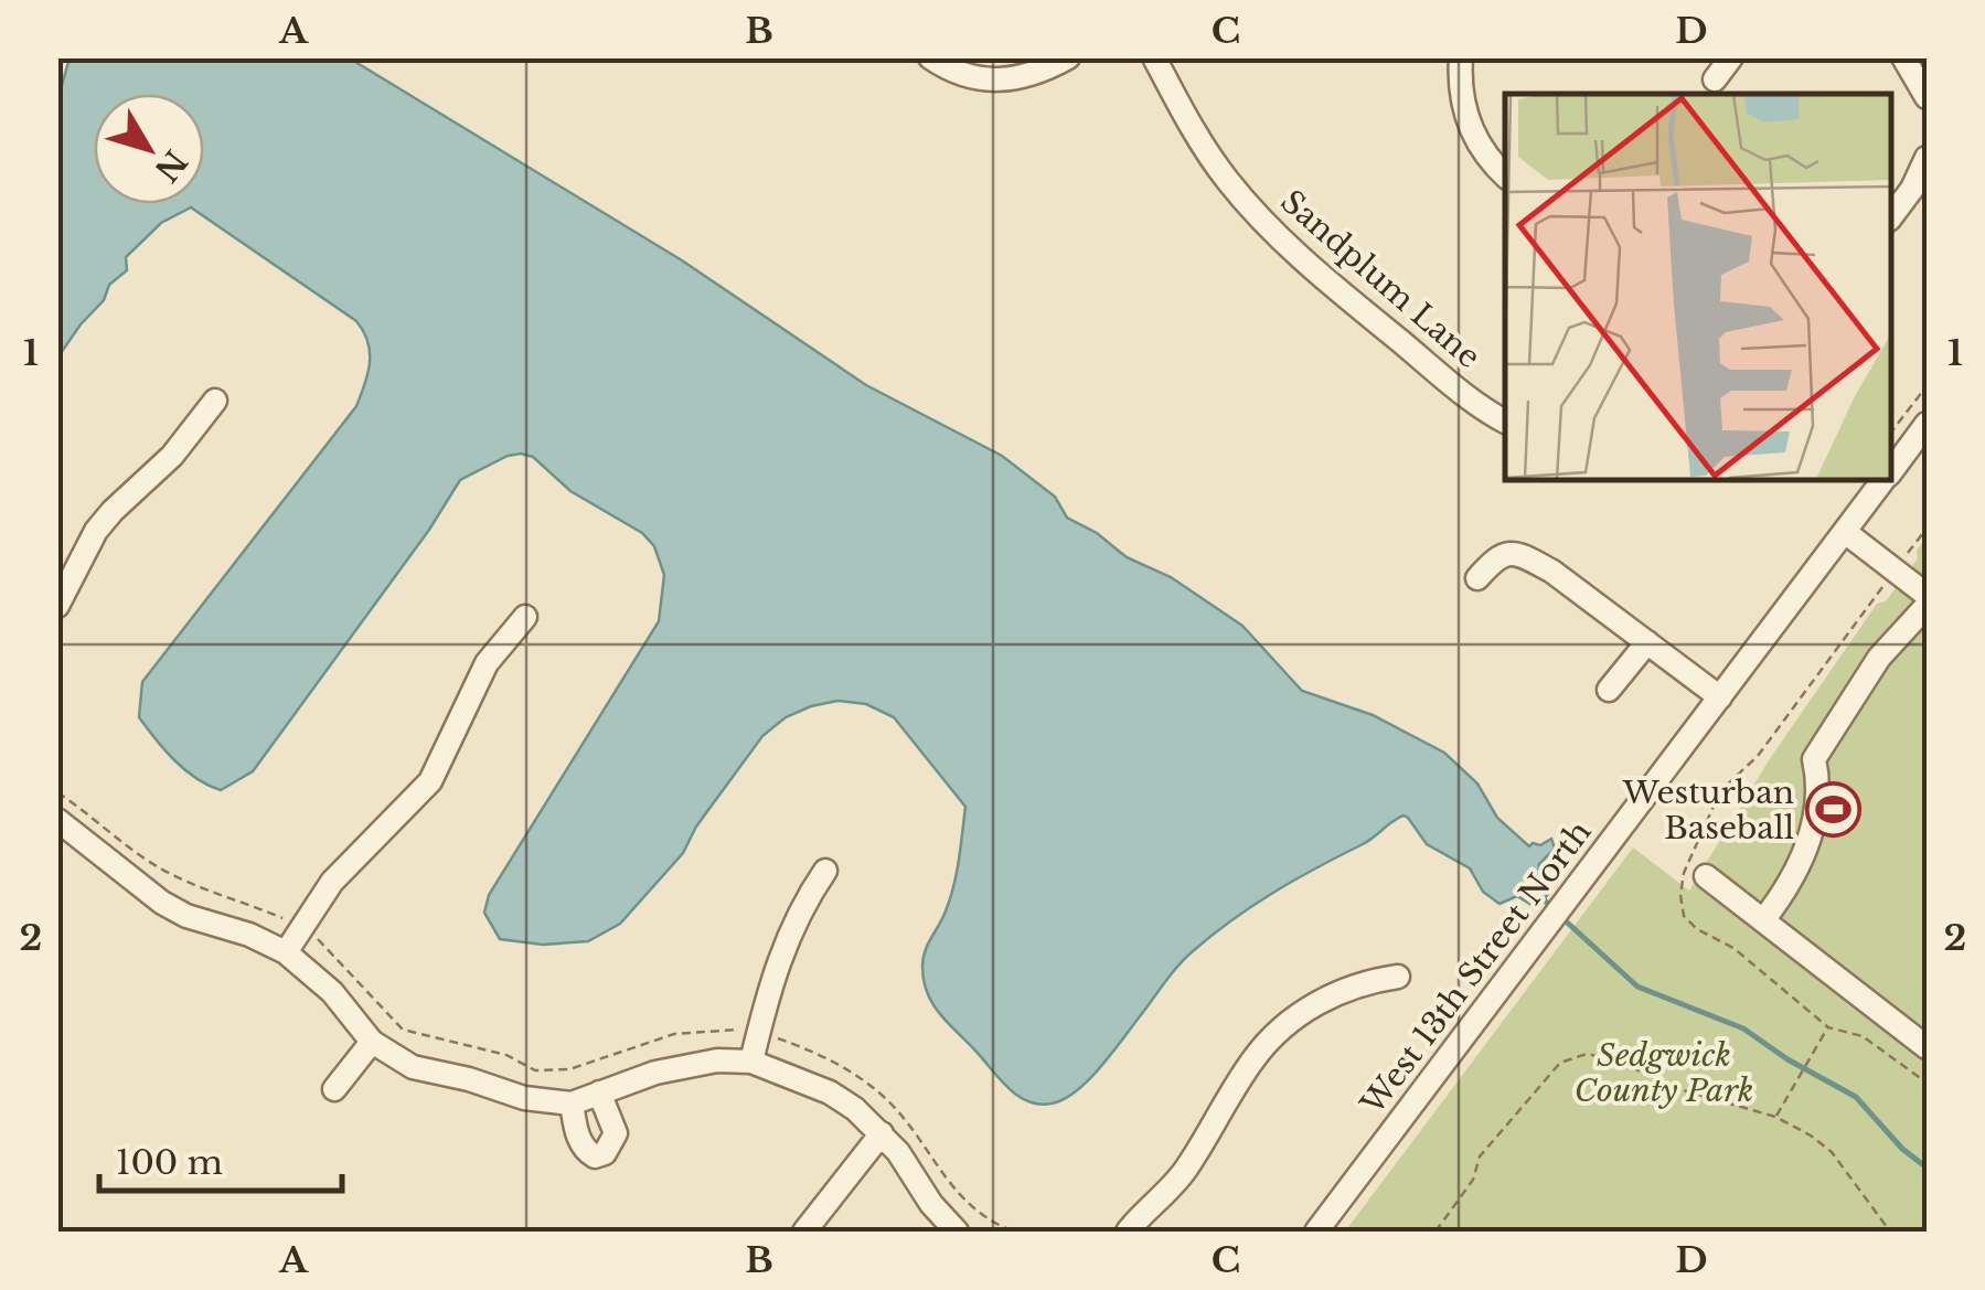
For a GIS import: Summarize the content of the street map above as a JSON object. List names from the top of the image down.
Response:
{
  "streets": {
    "street": ["Sandplum Lane", "West 13th Street North"]
  },
  "parks": ["Sedgwick County Park"],
  "places": {
    "sports": ["Westurban Baseball"]
  },
  "scale_bar": "100 m",
  "north": "bottom right",
  "grid": {
    "columns": [
      "A",
      "B",
      "C",
      "D"
    ],
    "rows": ["1", "2"]
  }
}
